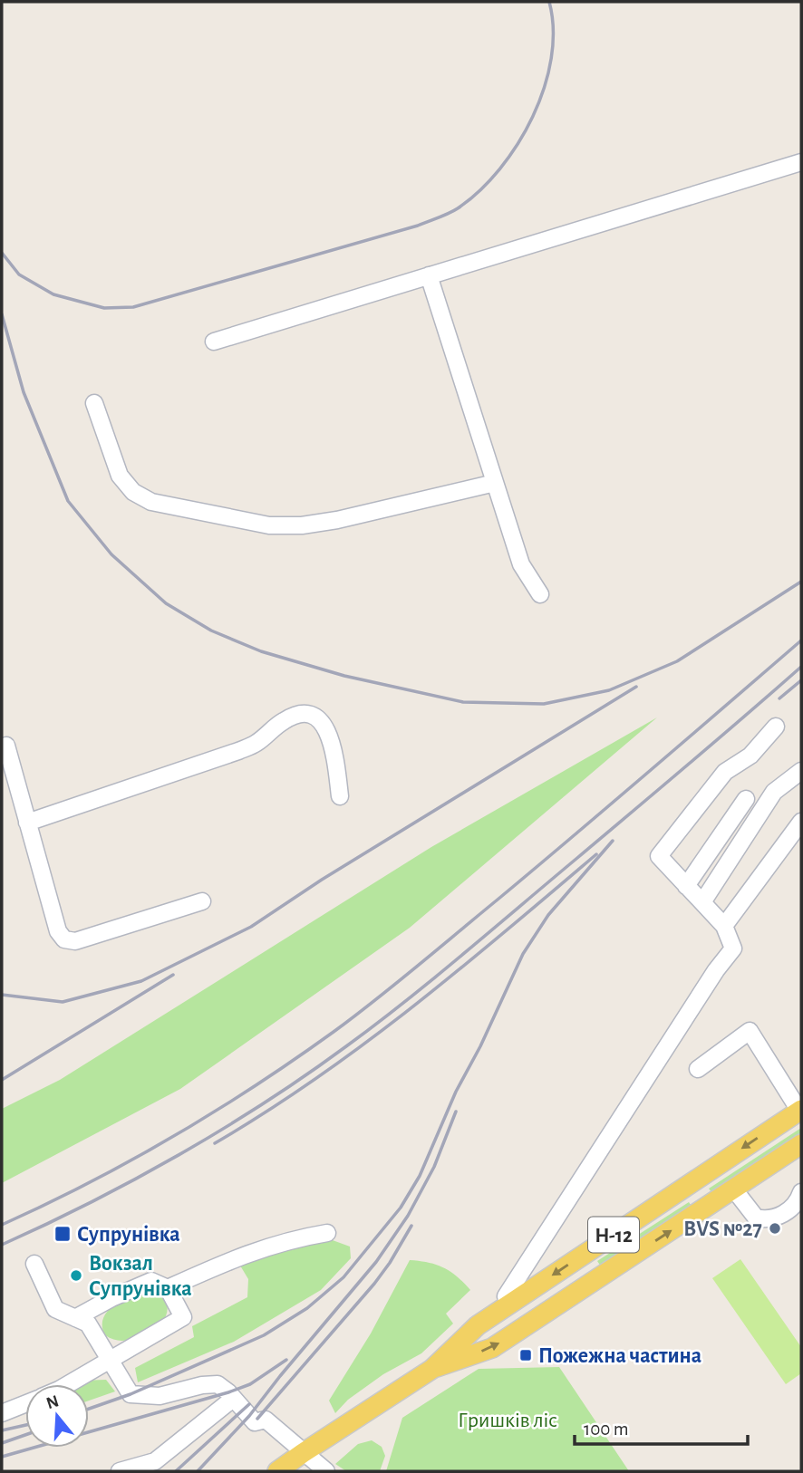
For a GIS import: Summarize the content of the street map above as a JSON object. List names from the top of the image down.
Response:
{
  "streets": {
    "main road": ["Н-12"]
  },
  "parks": ["Гришків ліс"],
  "places": {
    "other": ["BVS №27", "Вокзал Супрунівка"],
    "transit": ["Супрунівка", "Пожежна частина"]
  },
  "scale_bar": "100 m",
  "north": "top"
}
